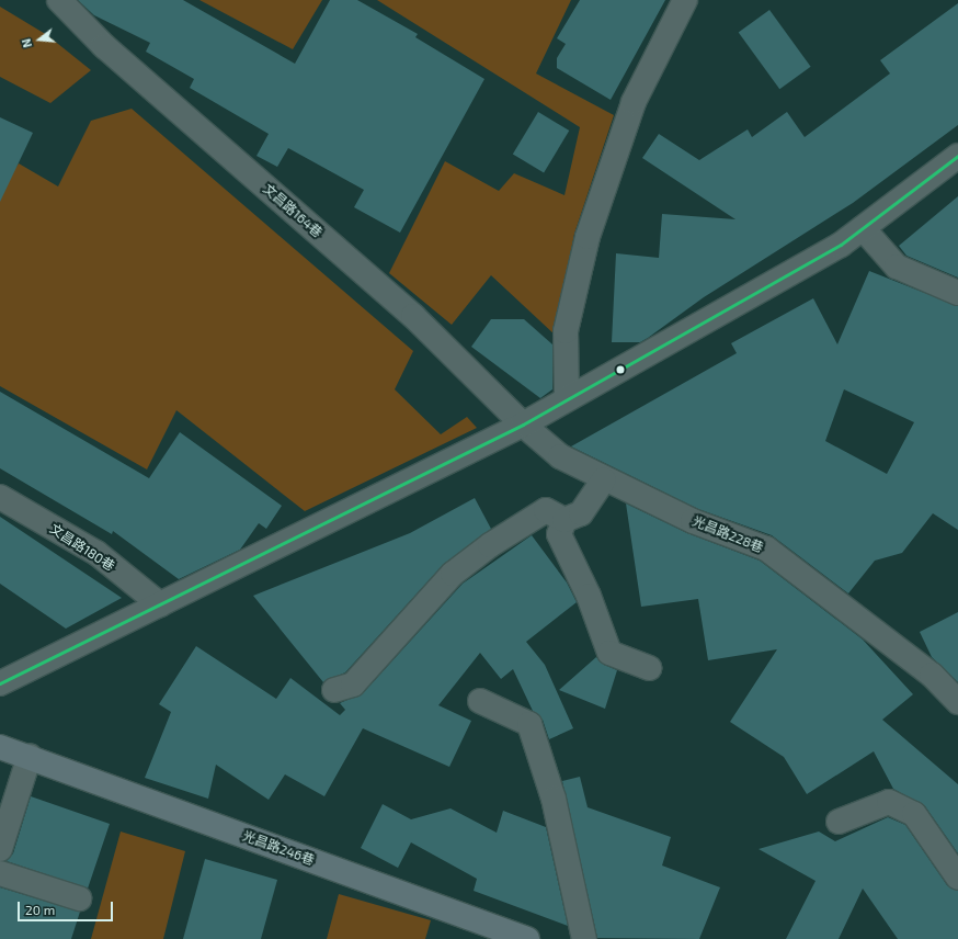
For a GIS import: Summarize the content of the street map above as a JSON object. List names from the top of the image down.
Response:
{
  "streets": {
    "main road": ["光昌路246巷"],
    "street": ["文昌路164巷", "光昌路228巷", "文昌路180巷"]
  },
  "crossings": [
    ["文昌路164巷", "光昌路228巷"]
  ],
  "scale_bar": "20 m",
  "north": "left"
}
